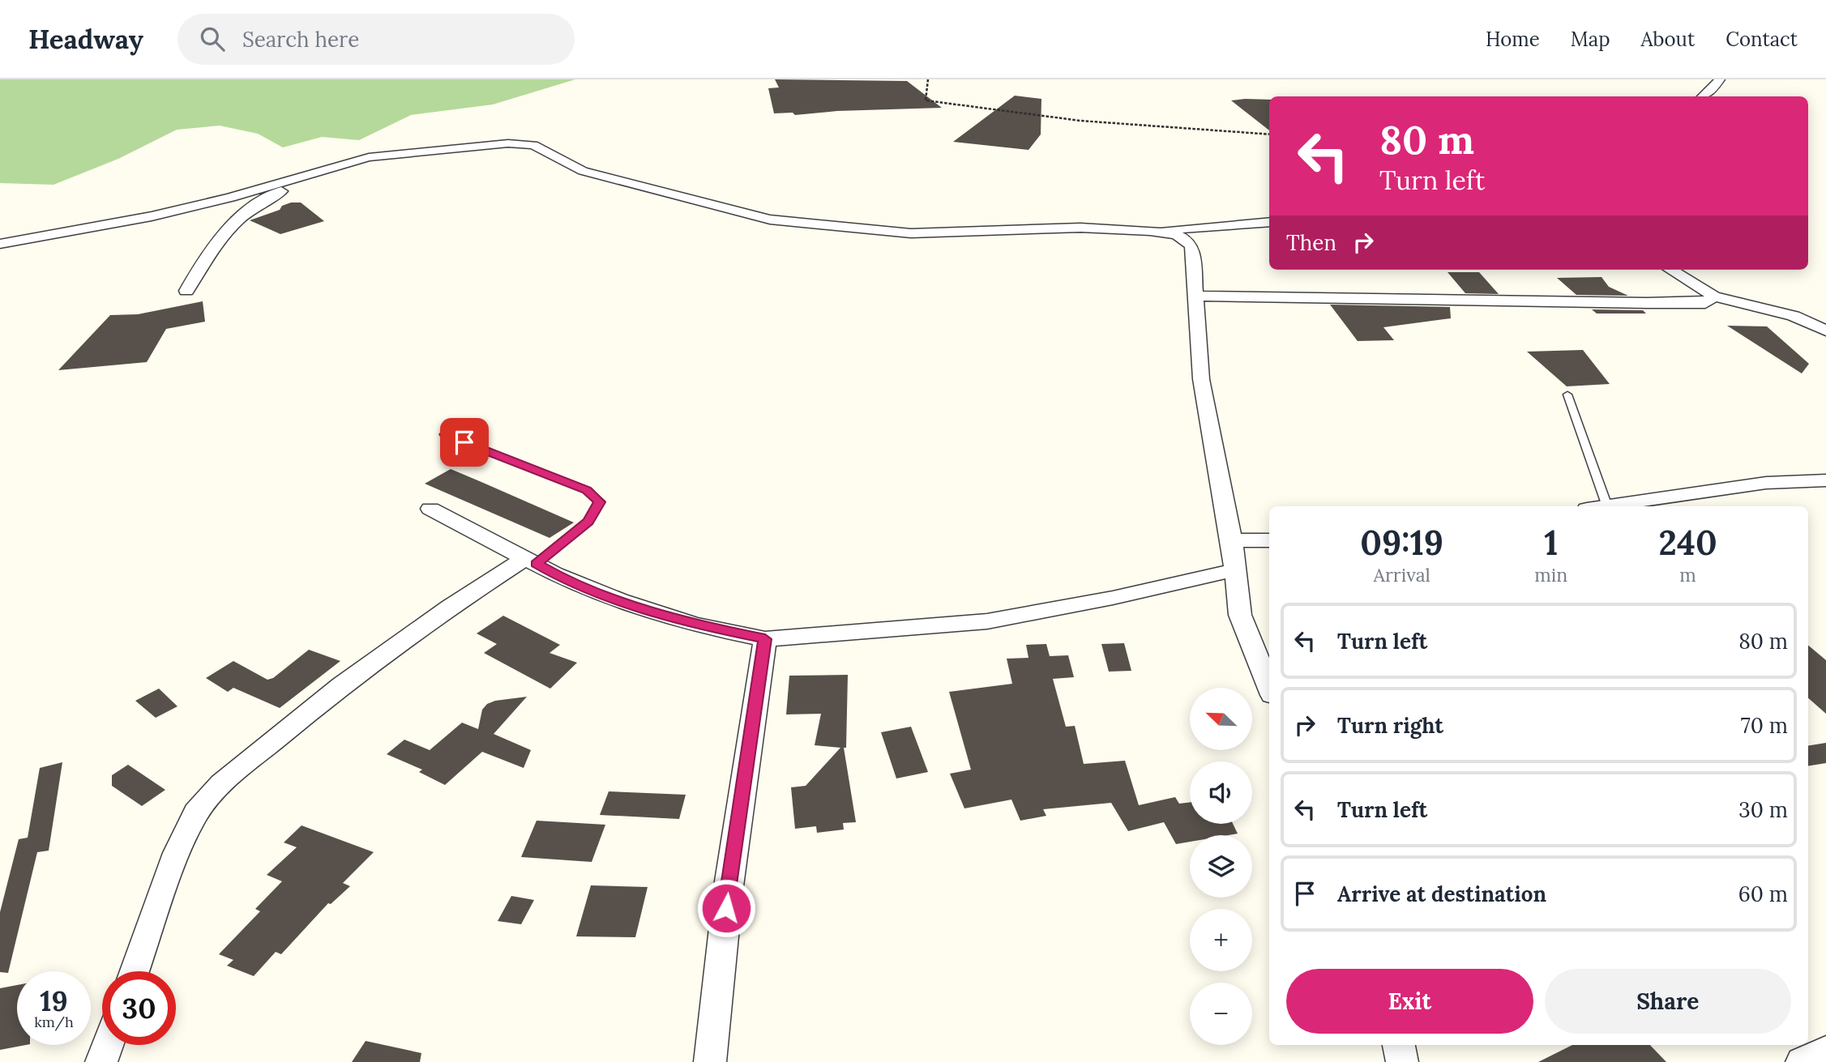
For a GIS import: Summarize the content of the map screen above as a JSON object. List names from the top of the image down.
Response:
{
  "north": "top left",
  "page": {
    "header": "Headway",
    "search": "Search here",
    "nav": [
      "Home",
      "Map",
      "About",
      "Contact"
    ],
    "turn": ["80 m", "Turn left"],
    "then": "Then",
    "eta": [
      "09:19",
      "Arrival",
      "1",
      "min",
      "240",
      "m"
    ],
    "list": [
      {
        "name": "Turn left",
        "value": "80 m"
      },
      {
        "name": "Turn right",
        "value": "70 m"
      },
      {
        "name": "Turn left",
        "value": "30 m"
      },
      {
        "name": "Arrive at destination",
        "value": "60 m"
      }
    ],
    "map_buttons": ["+", "−"],
    "buttons": ["Exit", "Share"],
    "speed": "19 km/h",
    "limit": "30"
  }
}
